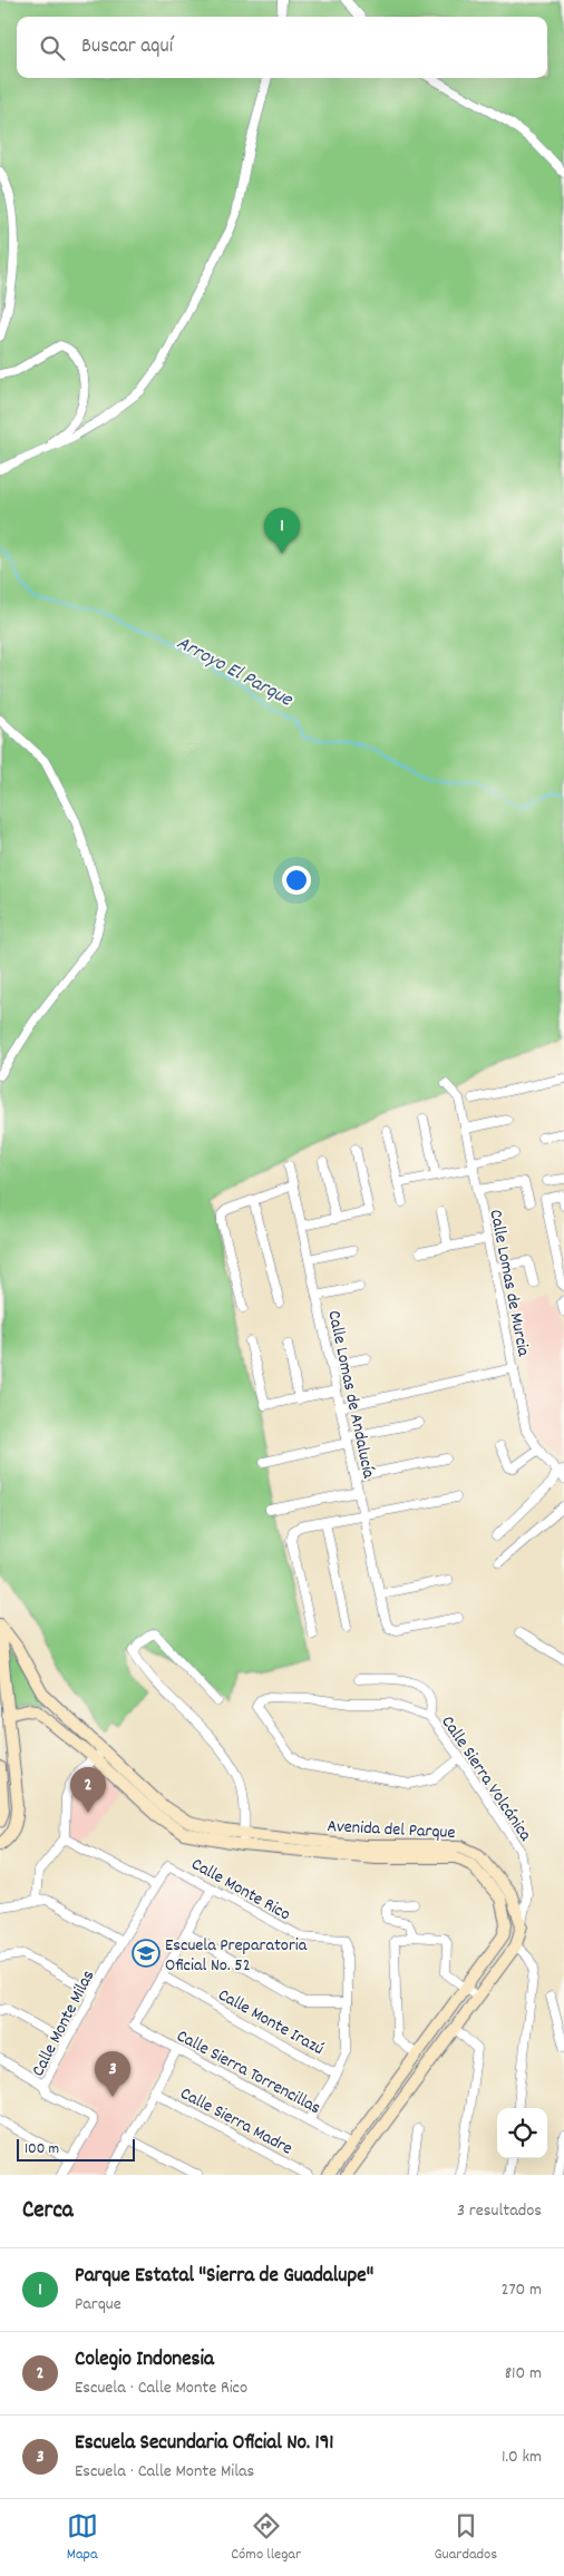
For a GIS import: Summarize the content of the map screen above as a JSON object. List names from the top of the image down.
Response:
{
  "streets": {
    "street": [
      "Calle Lomas de Murcia",
      "Calle Lomas de Andalucía",
      "Calle Sierra Volcánica",
      "Avenida del Parque",
      "Calle Monte Rico",
      "Calle Monte Irazú",
      "Calle Monte Milas",
      "Calle Sierra Torrencillas",
      "Calle Sierra Madre"
    ]
  },
  "crossings": [
    ["Calle Sierra Volcánica", "Avenida del Parque"],
    ["Avenida del Parque", "Calle Sierra Torrencillas"],
    ["Calle Monte Rico", "Calle Monte Irazú"],
    ["Calle Monte Rico", "Calle Monte Milas"],
    ["Calle Monte Rico", "Calle Sierra Torrencillas"],
    ["Calle Monte Irazú", "Calle Sierra Torrencillas"]
  ],
  "water": ["Arroyo El Parque"],
  "places": {
    "school or university": ["Escuela Preparatoria Oficial No. 52"]
  },
  "scale_bar": "100 m",
  "page": {
    "search": "Buscar aquí",
    "pins": ["1", "2", "3"],
    "scale": "100 m",
    "heading": ["Cerca", "3 resultados"],
    "list": [
      {
        "mark": "1",
        "name": "Parque Estatal \"Sierra de Guadalupe\"",
        "note": "Parque",
        "value": "270 m"
      },
      {
        "mark": "2",
        "name": "Colegio Indonesia",
        "note": "Escuela · Calle Monte Rico",
        "value": "810 m"
      },
      {
        "mark": "3",
        "name": "Escuela Secundaria Oficial No. 191",
        "note": "Escuela · Calle Monte Milas",
        "value": "1.0 km"
      }
    ],
    "nav": ["Mapa", "Cómo llegar", "Guardados"]
  }
}
